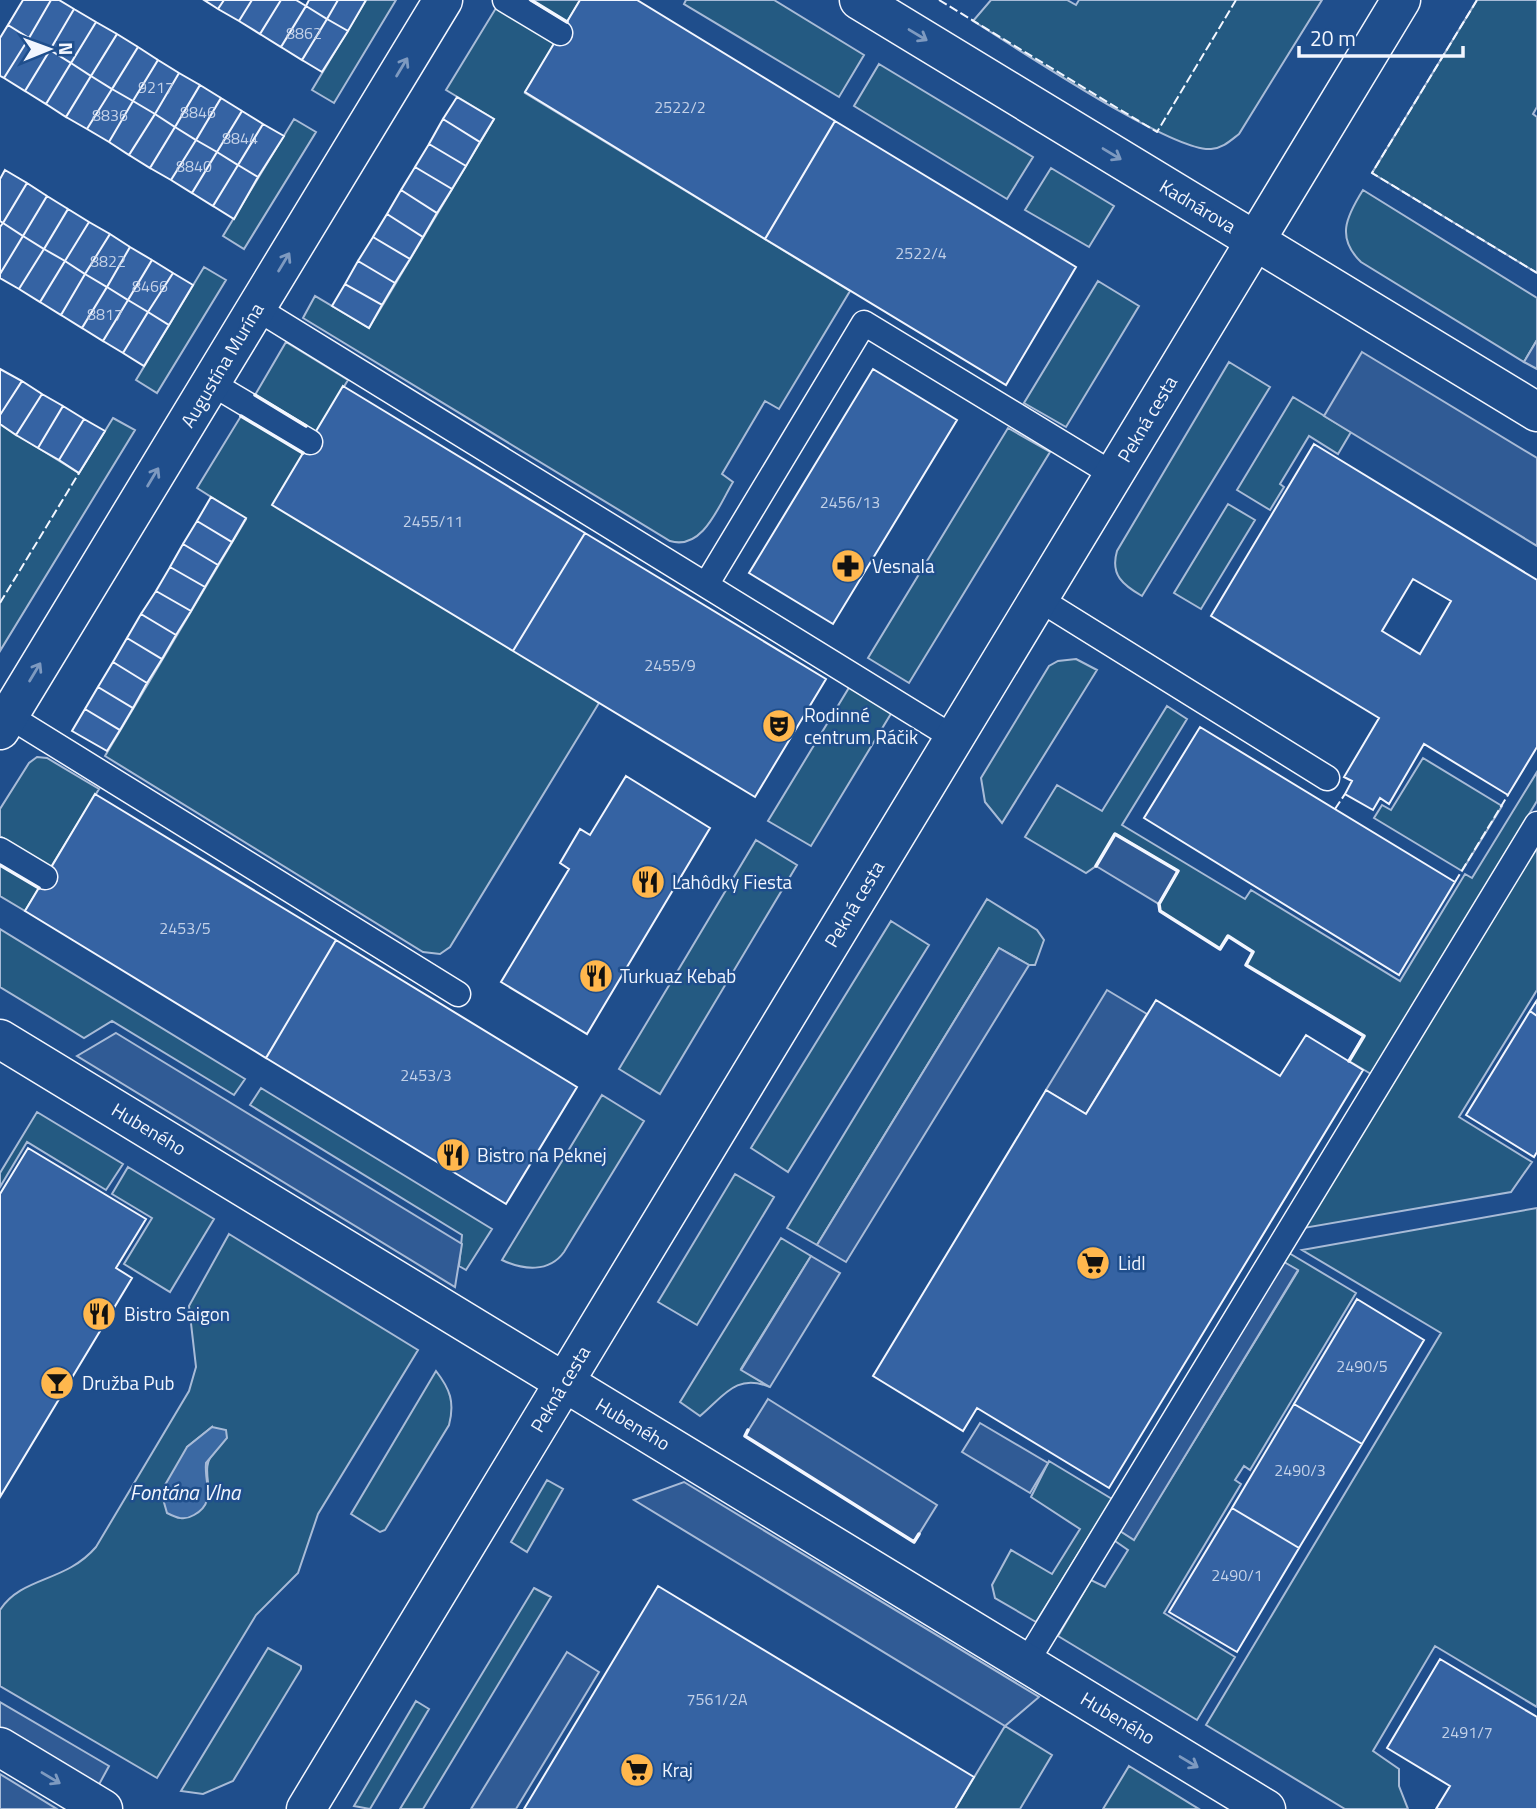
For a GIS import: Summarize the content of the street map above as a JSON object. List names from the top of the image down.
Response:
{
  "streets": {
    "street": [
      "Kadnárova",
      "Augustína Murína",
      "Pekná cesta",
      "Hubeného"
    ]
  },
  "crossings": [
    ["Kadnárova", "Pekná cesta"],
    ["Pekná cesta", "Hubeného"]
  ],
  "one_way": ["Kadnárova", "Augustína Murína"],
  "water": ["Fontána Vlna"],
  "places": {
    "pharmacy": ["Vesnala"],
    "theatre": ["Rodinné centrum Ráčik"],
    "restaurant": [
      "Lahôdky Fiesta",
      "Turkuaz Kebab",
      "Bistro na Peknej",
      "Bistro Saigon"
    ],
    "supermarket": ["Lidl", "Kraj"],
    "bar": ["Družba Pub"]
  },
  "house_numbers": [
    "8862",
    "9217",
    "2522/2",
    "8846",
    "8836",
    "8844",
    "8840",
    "2522/4",
    "8822",
    "8466",
    "8817",
    "2456/13",
    "2455/11",
    "2455/9",
    "2453/5",
    "2453/3",
    "2490/5",
    "2490/3",
    "2490/1",
    "7561/2A",
    "2491/7"
  ],
  "scale_bar": "20 m",
  "north": "right"
}
